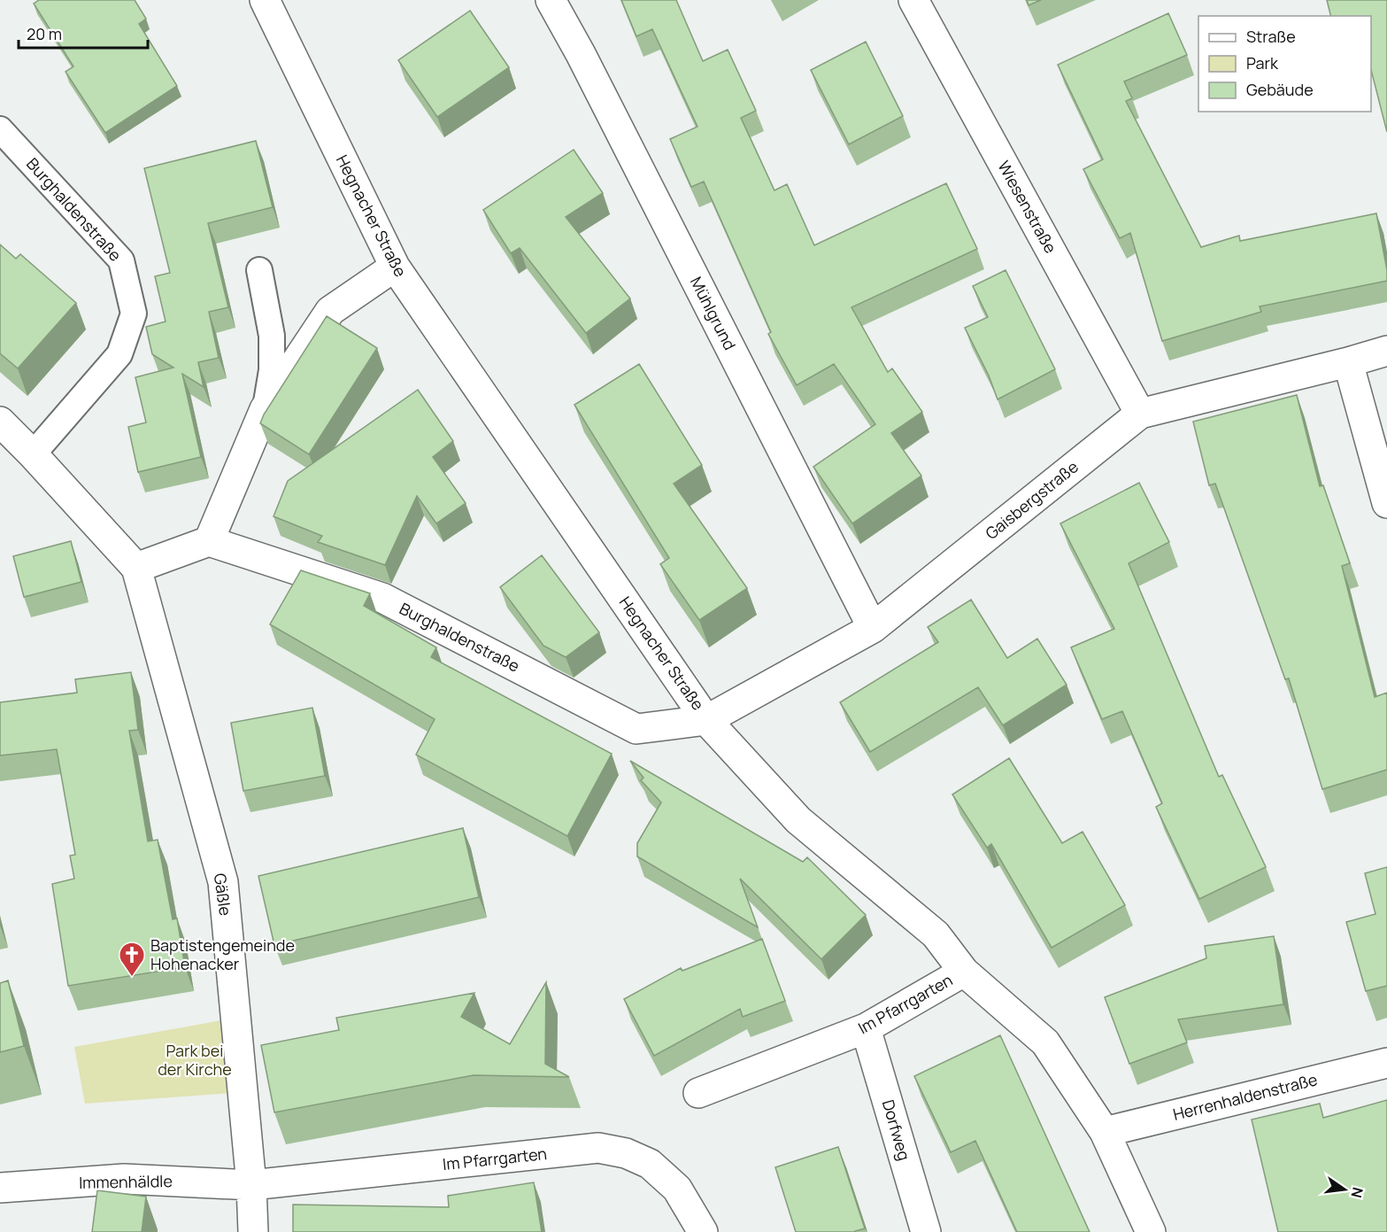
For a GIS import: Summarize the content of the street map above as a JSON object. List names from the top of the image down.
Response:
{
  "streets": {
    "street": [
      "Wiesenstraße",
      "Burghaldenstraße",
      "Hegnacher Straße",
      "Mühlgrund",
      "Gaisbergstraße",
      "Gäßle",
      "Im Pfarrgarten",
      "Herrenhaldenstraße",
      "Dorfweg",
      "Immenhäldle"
    ]
  },
  "crossings": [
    ["Wiesenstraße", "Gaisbergstraße"],
    ["Burghaldenstraße", "Hegnacher Straße"],
    ["Burghaldenstraße", "Gaisbergstraße"],
    ["Hegnacher Straße", "Gaisbergstraße"],
    ["Hegnacher Straße", "Im Pfarrgarten"],
    ["Hegnacher Straße", "Herrenhaldenstraße"],
    ["Mühlgrund", "Gaisbergstraße"],
    ["Gäßle", "Im Pfarrgarten"],
    ["Gäßle", "Immenhäldle"],
    ["Im Pfarrgarten", "Dorfweg"],
    ["Im Pfarrgarten", "Immenhäldle"]
  ],
  "parks": ["Park bei der Kirche"],
  "places": {
    "church": ["Baptistengemeinde Hohenacker"]
  },
  "legend": ["Straße", "Park", "Gebäude"],
  "scale_bar": "20 m",
  "north": "right"
}
